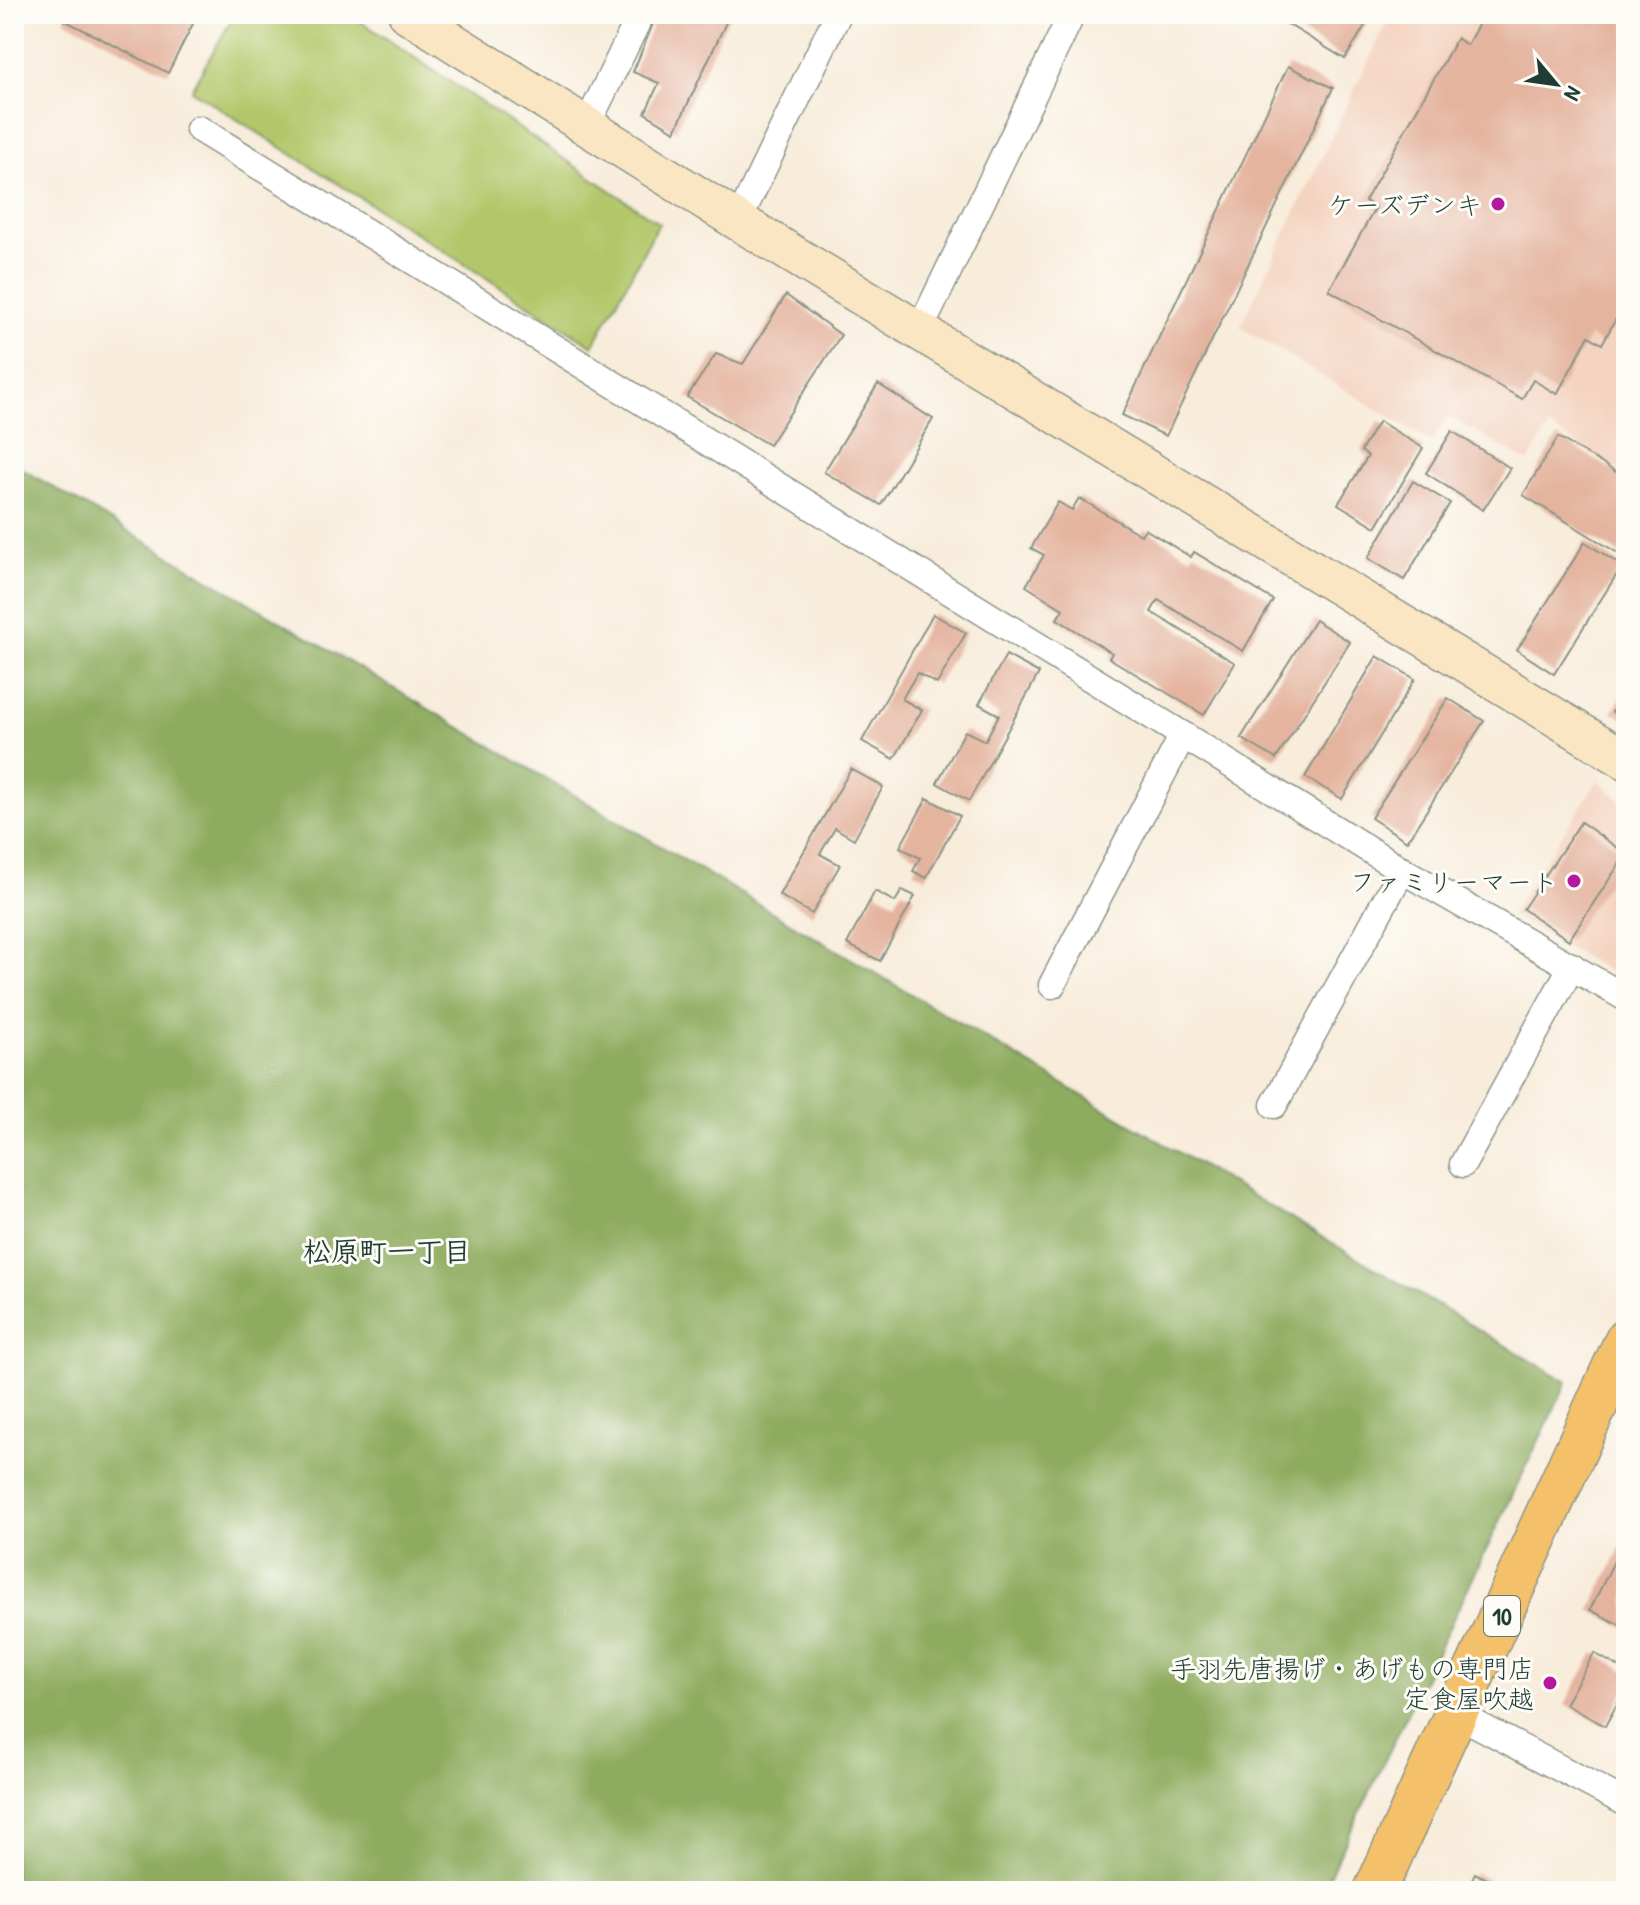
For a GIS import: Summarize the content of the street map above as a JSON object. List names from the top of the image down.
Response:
{
  "streets": {
    "main road": ["10"]
  },
  "districts": ["松原町一丁目"],
  "places": ["ケーズデンキ", "ファミリーマート", "手羽先唐揚げ・あげもの専門店 定食屋吹越"],
  "north": "bottom right"
}
